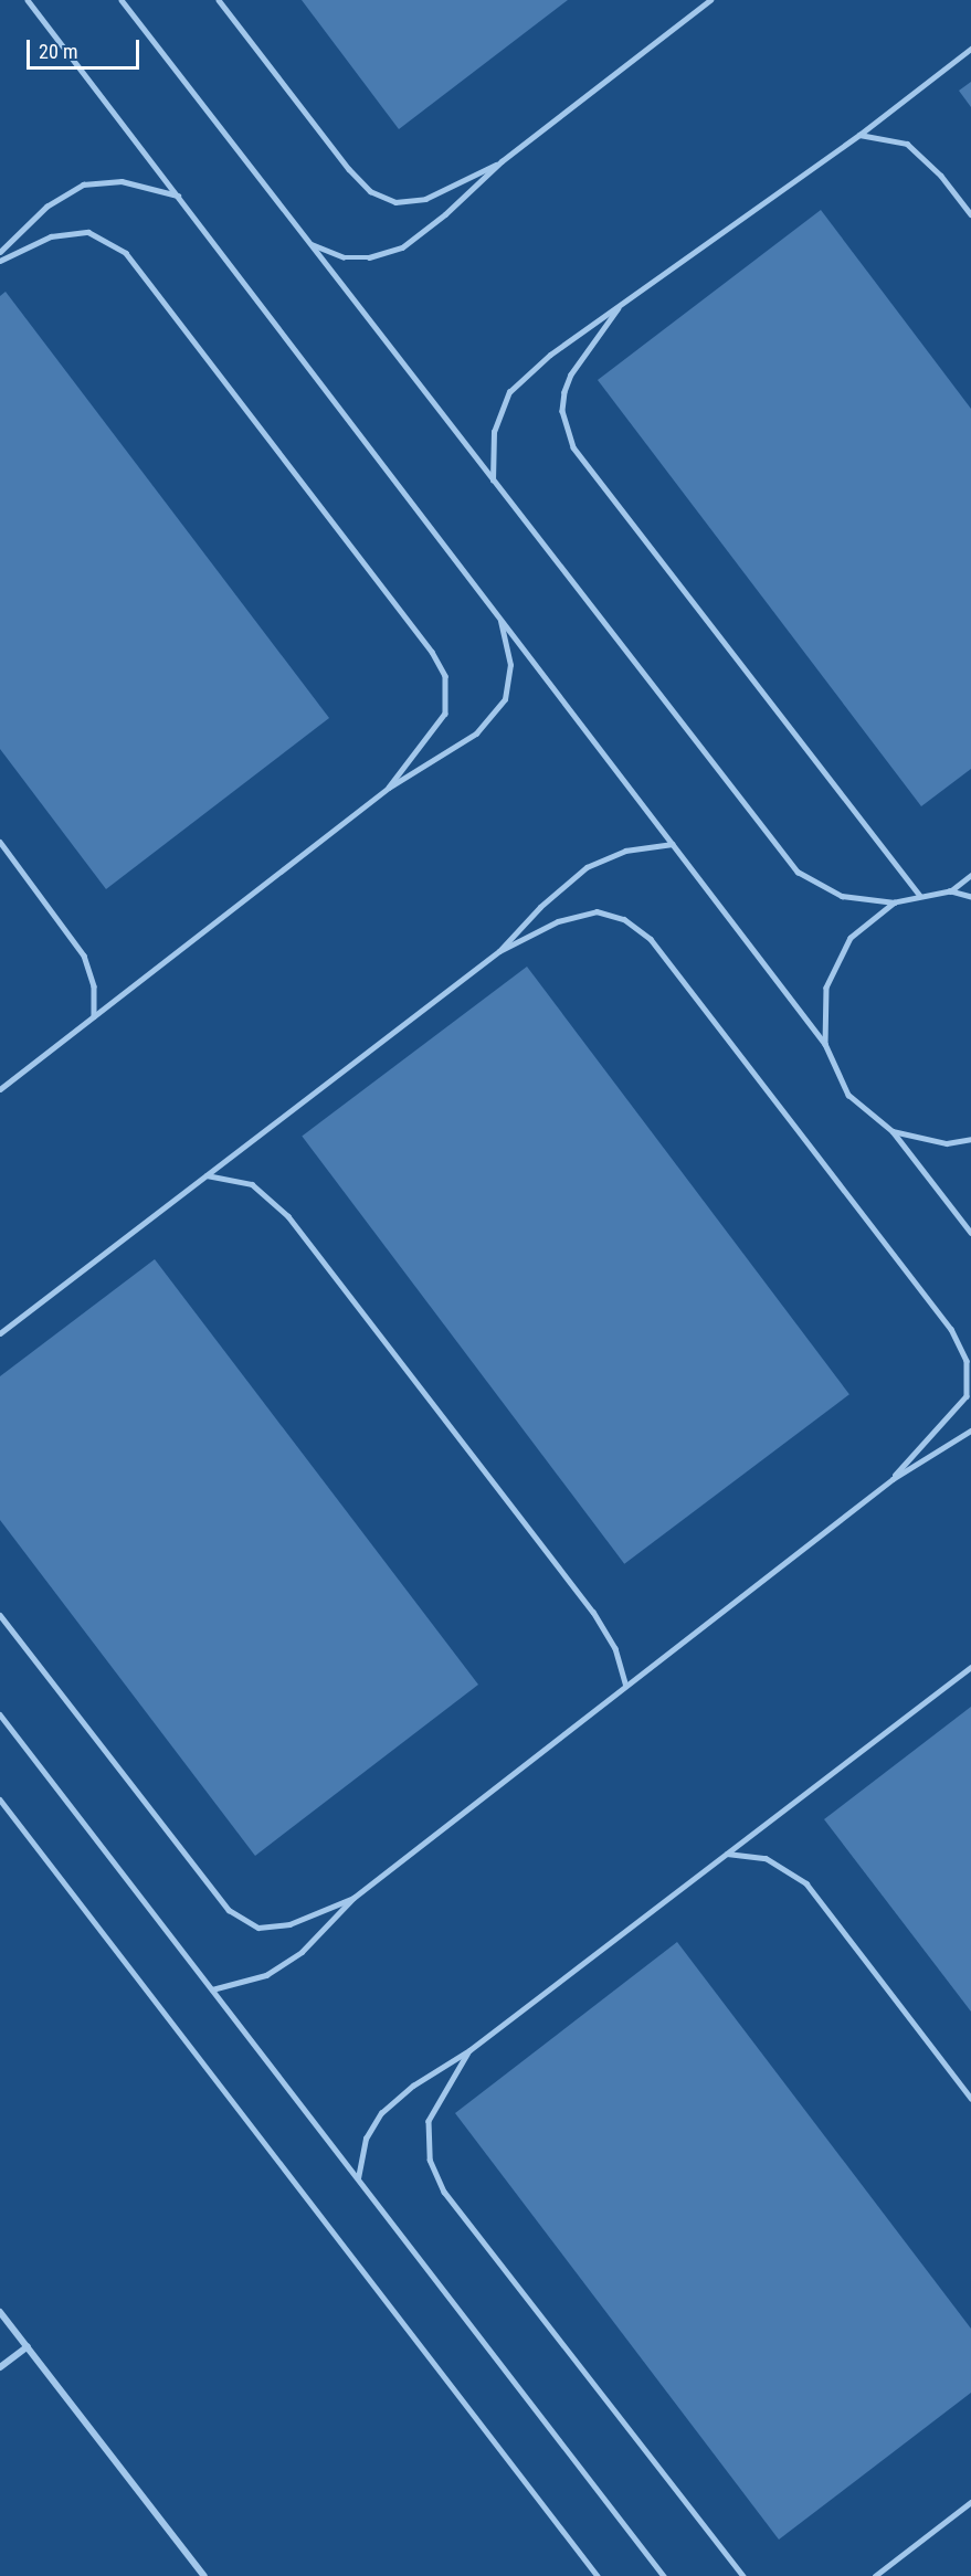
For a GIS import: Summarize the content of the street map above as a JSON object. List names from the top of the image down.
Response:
{
  "scale_bar": "20 m"
}
